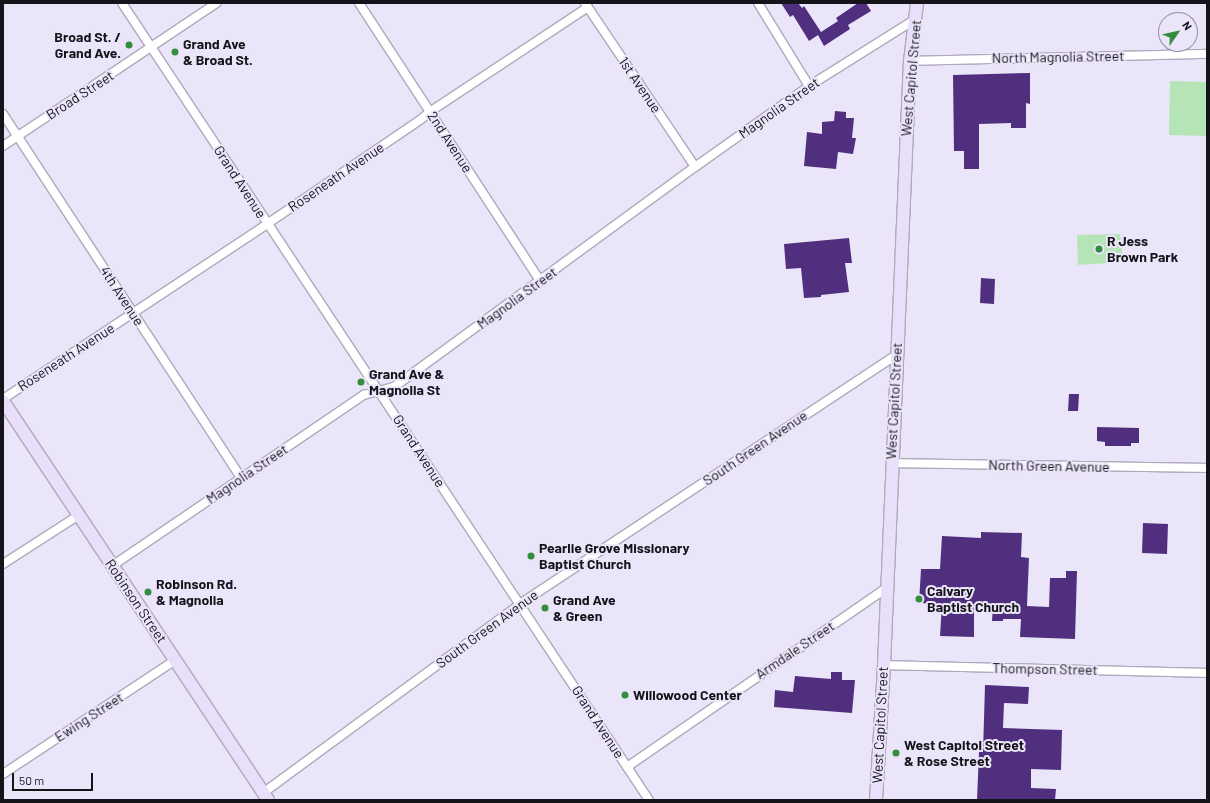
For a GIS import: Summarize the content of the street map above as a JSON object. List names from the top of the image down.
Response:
{
  "streets": {
    "main road": ["West Capitol Street", "Robinson Street"],
    "street": [
      "North Magnolia Street",
      "1st Avenue",
      "Broad Street",
      "Magnolia Street",
      "2nd Avenue",
      "Roseneath Avenue",
      "Grand Avenue",
      "4th Avenue",
      "South Green Avenue",
      "North Green Avenue",
      "Armdale Street",
      "Thompson Street",
      "Ewing Street"
    ]
  },
  "crossings": [
    ["North Magnolia Street", "West Capitol Street"],
    ["West Capitol Street", "Magnolia Street"],
    ["West Capitol Street", "South Green Avenue"],
    ["West Capitol Street", "North Green Avenue"],
    ["West Capitol Street", "Armdale Street"],
    ["West Capitol Street", "Thompson Street"],
    ["1st Avenue", "Magnolia Street"],
    ["1st Avenue", "Roseneath Avenue"],
    ["Broad Street", "Grand Avenue"],
    ["Broad Street", "4th Avenue"],
    ["Magnolia Street", "2nd Avenue"],
    ["Magnolia Street", "Grand Avenue"],
    ["Magnolia Street", "4th Avenue"],
    ["Magnolia Street", "Robinson Street"],
    ["2nd Avenue", "Roseneath Avenue"],
    ["Roseneath Avenue", "Grand Avenue"],
    ["Roseneath Avenue", "4th Avenue"],
    ["Roseneath Avenue", "Robinson Street"],
    ["Grand Avenue", "South Green Avenue"],
    ["Grand Avenue", "Armdale Street"],
    ["South Green Avenue", "Robinson Street"],
    ["Robinson Street", "Ewing Street"]
  ],
  "places": [
    "Broad St. / Grand Ave.",
    "Grand Ave & Broad St.",
    "R Jess Brown Park",
    "Grand Ave & Magnolia St",
    "Pearlie Grove Missionary Baptist Church",
    "Robinson Rd. & Magnolia",
    "Calvary Baptist Church",
    "Grand Ave & Green",
    "Willowood Center",
    "West Capitol Street & Rose Street"
  ],
  "scale_bar": "50 m",
  "north": "top right"
}
